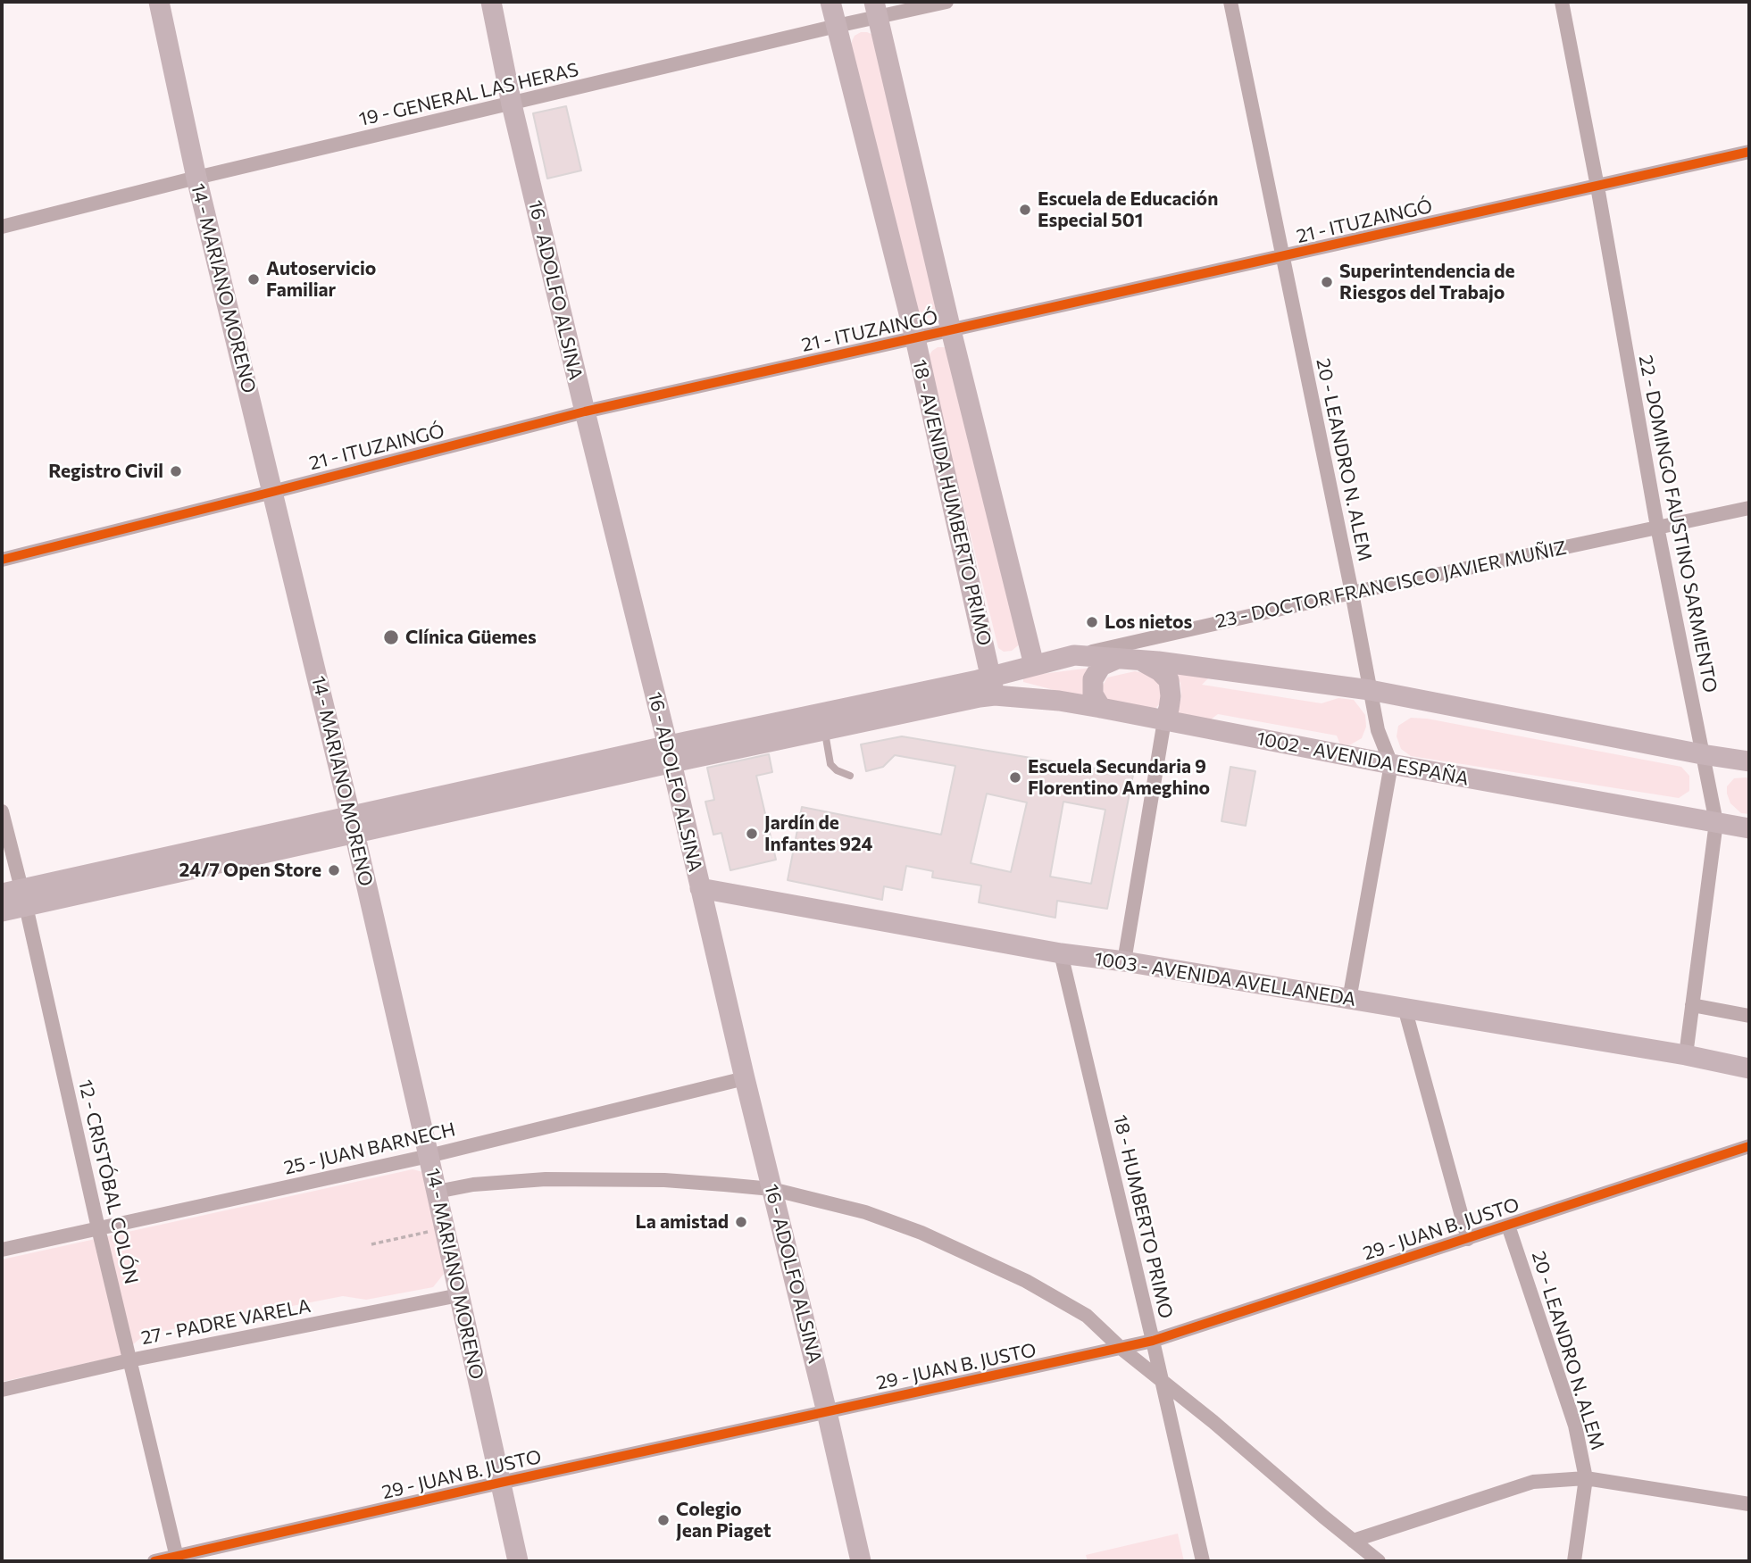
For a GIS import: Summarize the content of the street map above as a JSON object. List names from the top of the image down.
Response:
{
  "streets": {
    "street": [
      "19 - GENERAL LAS HERAS",
      "21 - ITUZAINGÓ",
      "14 - MARIANO MORENO",
      "16 - ADOLFO ALSINA",
      "20 - LEANDRO N. ALEM",
      "18 - AVENIDA HUMBERTO PRIMO",
      "22 - DOMINGO FAUSTINO SARMIENTO",
      "23 - DOCTOR FRANCISCO JAVIER MUÑIZ",
      "1002 - AVENIDA ESPAÑA",
      "1003 - AVENIDA AVELLANEDA",
      "25 - JUAN BARNECH",
      "12 - CRISTÓBAL COLÓN",
      "18 - HUMBERTO PRIMO",
      "29 - JUAN B. JUSTO",
      "27 - PADRE VARELA"
    ]
  },
  "crossings": [
    ["19 - GENERAL LAS HERAS", "14 - MARIANO MORENO"],
    ["19 - GENERAL LAS HERAS", "16 - ADOLFO ALSINA"],
    ["19 - GENERAL LAS HERAS", "18 - AVENIDA HUMBERTO PRIMO"],
    ["21 - ITUZAINGÓ", "14 - MARIANO MORENO"],
    ["21 - ITUZAINGÓ", "16 - ADOLFO ALSINA"],
    ["21 - ITUZAINGÓ", "20 - LEANDRO N. ALEM"],
    ["21 - ITUZAINGÓ", "18 - AVENIDA HUMBERTO PRIMO"],
    ["21 - ITUZAINGÓ", "22 - DOMINGO FAUSTINO SARMIENTO"],
    ["14 - MARIANO MORENO", "25 - JUAN BARNECH"],
    ["14 - MARIANO MORENO", "29 - JUAN B. JUSTO"],
    ["14 - MARIANO MORENO", "27 - PADRE VARELA"],
    ["16 - ADOLFO ALSINA", "1003 - AVENIDA AVELLANEDA"],
    ["16 - ADOLFO ALSINA", "25 - JUAN BARNECH"],
    ["16 - ADOLFO ALSINA", "29 - JUAN B. JUSTO"],
    ["20 - LEANDRO N. ALEM", "23 - DOCTOR FRANCISCO JAVIER MUÑIZ"],
    ["20 - LEANDRO N. ALEM", "1002 - AVENIDA ESPAÑA"],
    ["20 - LEANDRO N. ALEM", "29 - JUAN B. JUSTO"],
    ["18 - AVENIDA HUMBERTO PRIMO", "23 - DOCTOR FRANCISCO JAVIER MUÑIZ"],
    ["18 - AVENIDA HUMBERTO PRIMO", "1002 - AVENIDA ESPAÑA"],
    ["22 - DOMINGO FAUSTINO SARMIENTO", "23 - DOCTOR FRANCISCO JAVIER MUÑIZ"],
    ["22 - DOMINGO FAUSTINO SARMIENTO", "1002 - AVENIDA ESPAÑA"],
    ["22 - DOMINGO FAUSTINO SARMIENTO", "1003 - AVENIDA AVELLANEDA"],
    ["23 - DOCTOR FRANCISCO JAVIER MUÑIZ", "1002 - AVENIDA ESPAÑA"],
    ["1003 - AVENIDA AVELLANEDA", "18 - HUMBERTO PRIMO"],
    ["25 - JUAN BARNECH", "12 - CRISTÓBAL COLÓN"],
    ["12 - CRISTÓBAL COLÓN", "29 - JUAN B. JUSTO"],
    ["12 - CRISTÓBAL COLÓN", "27 - PADRE VARELA"],
    ["18 - HUMBERTO PRIMO", "29 - JUAN B. JUSTO"]
  ],
  "places": [
    "Escuela de Educación Especial 501",
    "Autoservicio Familiar",
    "Superintendencia de Riesgos del Trabajo",
    "Registro Civil",
    "Los nietos",
    "Clínica Güemes",
    "Escuela Secundaria 9 Florentino Ameghino",
    "Jardín de Infantes 924",
    "24/7 Open Store",
    "La amistad",
    "Colegio Jean Piaget"
  ]
}
